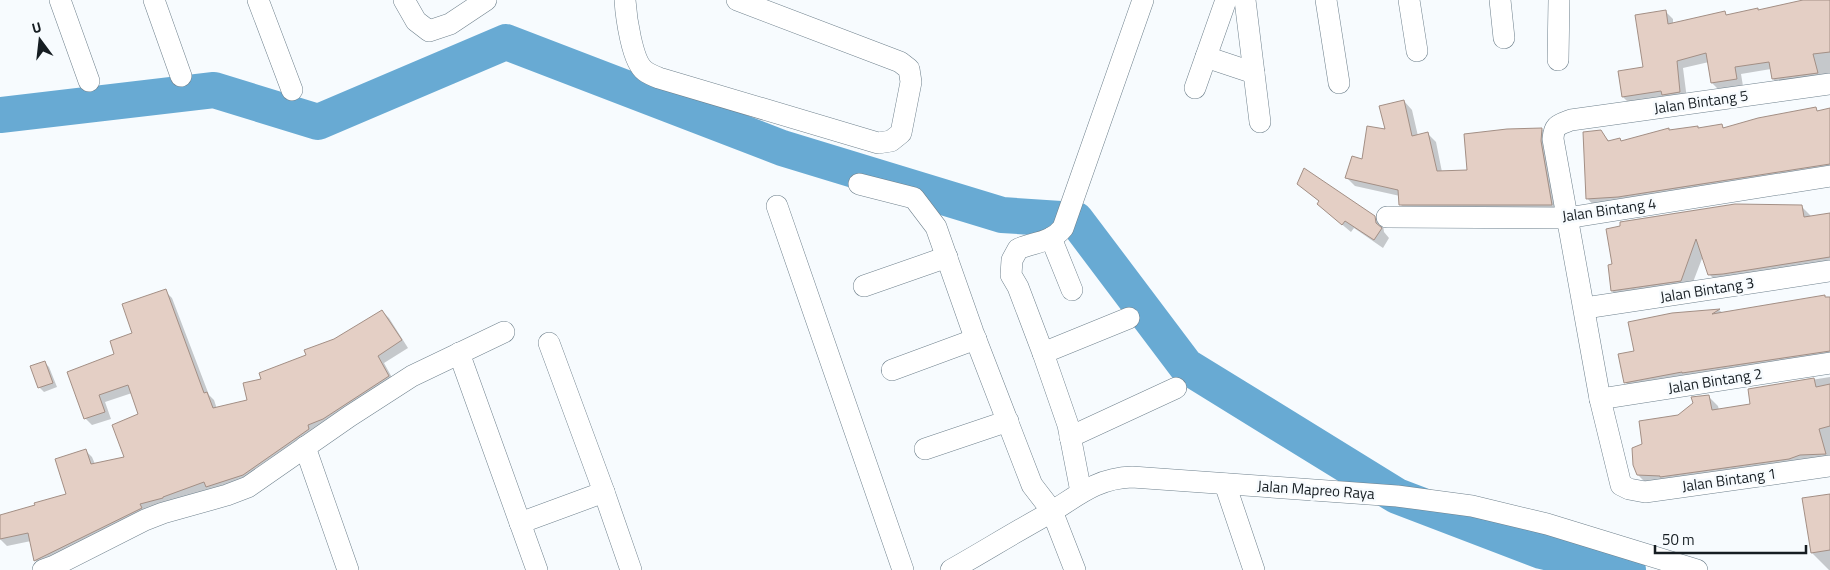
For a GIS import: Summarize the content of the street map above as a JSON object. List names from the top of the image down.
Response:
{
  "streets": {
    "street": [
      "Jalan Bintang 5",
      "Jalan Bintang 4",
      "Jalan Bintang 3",
      "Jalan Bintang 2",
      "Jalan Bintang 1",
      "Jalan Mapreo Raya"
    ]
  },
  "crossings": [
    ["Jalan Bintang 5", "Jalan Bintang 4"],
    ["Jalan Bintang 2", "Jalan Bintang 1"]
  ],
  "scale_bar": "50 m",
  "north": "top"
}
